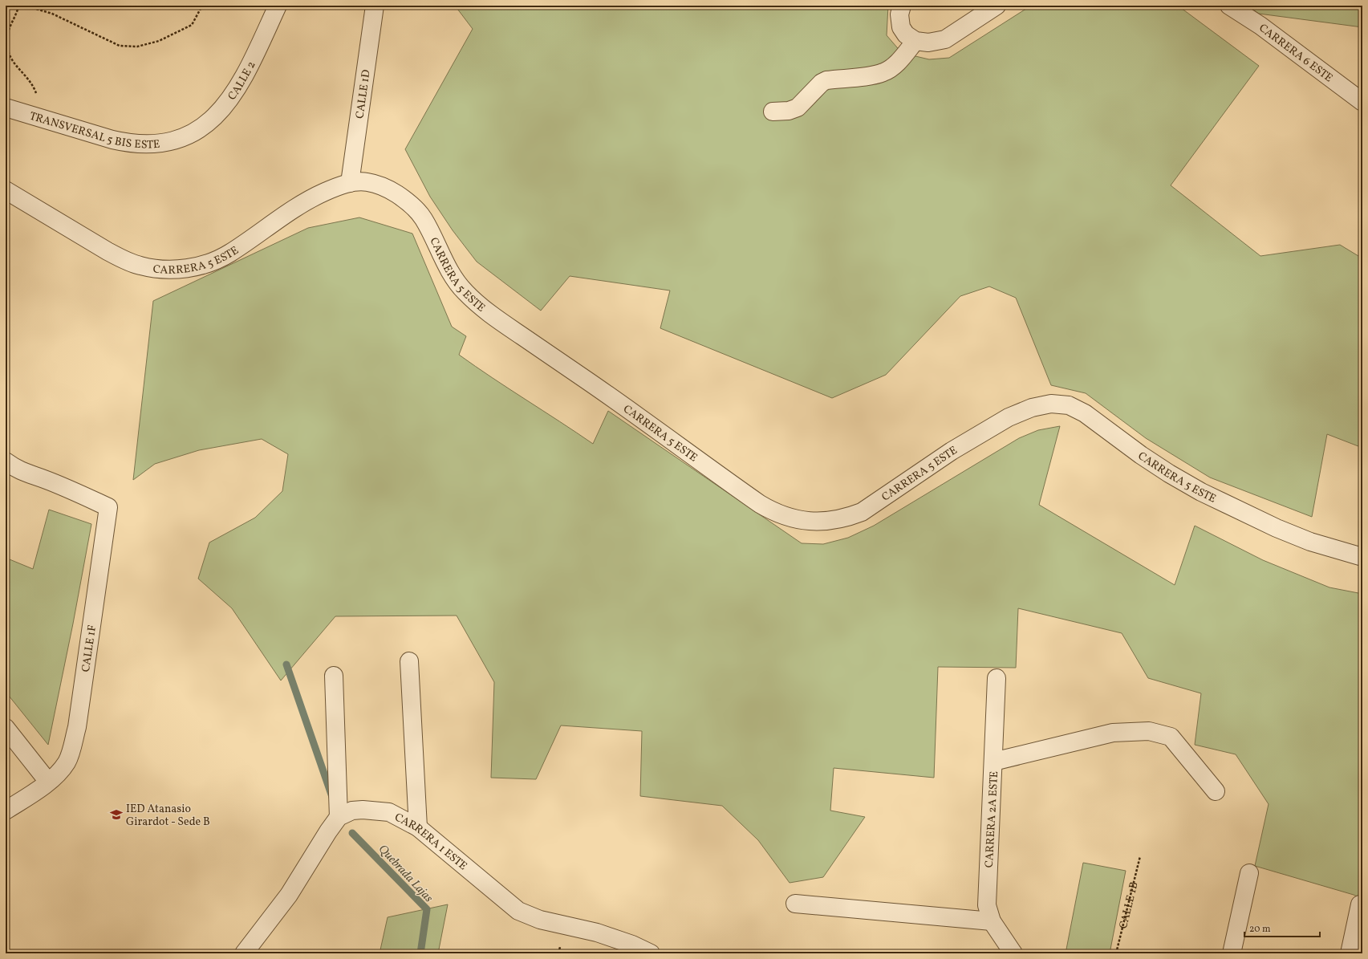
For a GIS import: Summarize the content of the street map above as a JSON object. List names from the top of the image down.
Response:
{
  "streets": {
    "street": [
      "CARRERA 6 ESTE",
      "CALLE 2",
      "CALLE 1D",
      "TRANSVERSAL 5 BIS ESTE",
      "CARRERA 5 ESTE",
      "CALLE 1F",
      "CARRERA 2A ESTE",
      "CARRERA 1 ESTE"
    ],
    "path": ["CALLE 1B"]
  },
  "crossings": [
    ["CALLE 2", "TRANSVERSAL 5 BIS ESTE"],
    ["CALLE 1D", "CARRERA 5 ESTE"]
  ],
  "water": ["Quebrada Lajas"],
  "places": {
    "school or university": ["IED Atanasio Girardot - Sede B"]
  },
  "scale_bar": "20 m"
}
